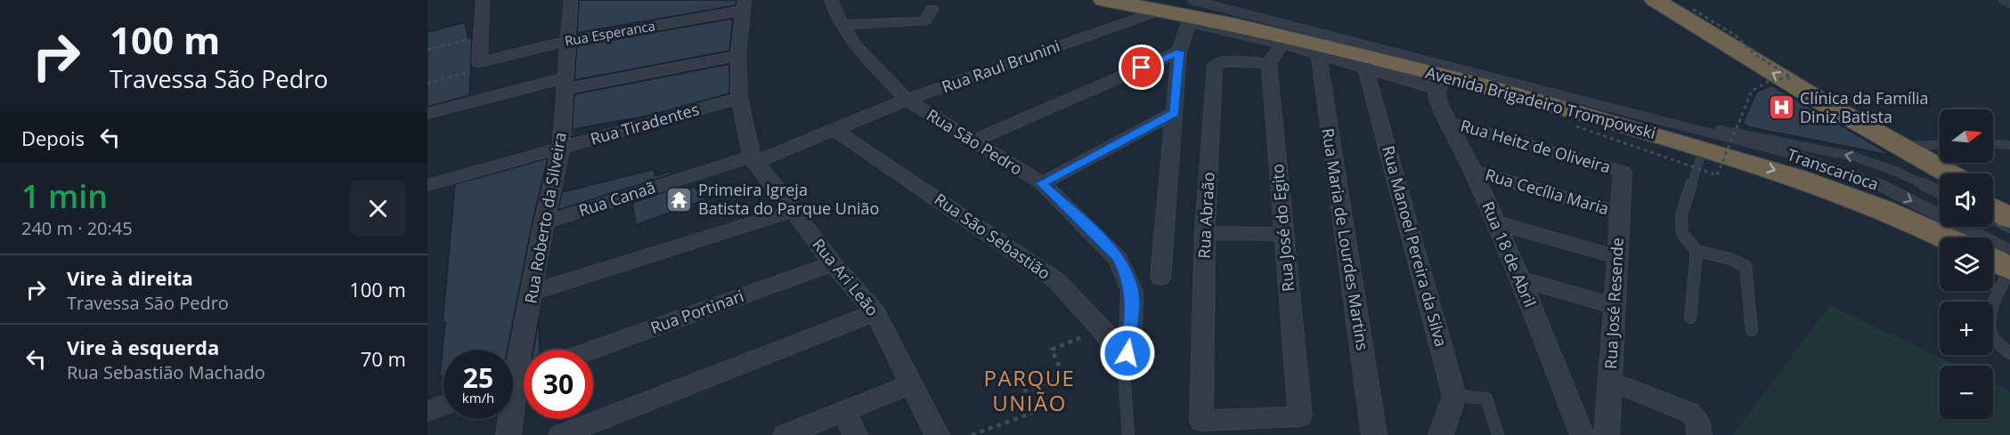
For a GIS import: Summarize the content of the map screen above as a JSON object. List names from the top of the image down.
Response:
{
  "streets": {
    "highway": ["Avenida Brigadeiro Trompowski"],
    "street": [
      "Rua Esperanca",
      "Rua Raul Brunini",
      "Rua Tiradentes",
      "Rua São Pedro",
      "Rua Heitz de Oliveira",
      "Rua Cecília Maria",
      "Rua Canaã",
      "Rua Abraão",
      "Rua Roberto da Silveira",
      "Rua José do Egito",
      "Rua São Sebastião",
      "Rua Maria de Lourdes Martins",
      "Rua Manoel Pereira da Silva",
      "Rua 18 de Abril",
      "Rua Ari Leão",
      "Rua José Resende",
      "Rua Portinari"
    ],
    "lane": ["Transcarioca"]
  },
  "crossings": [
    ["Rua Esperanca", "Rua Roberto da Silveira"],
    ["Rua Esperanca", "Rua Ari Leão"],
    ["Rua Raul Brunini", "Avenida Brigadeiro Trompowski"],
    ["Rua Raul Brunini", "Rua São Pedro"],
    ["Rua Raul Brunini", "Rua Canaã"],
    ["Rua Raul Brunini", "Rua São Sebastião"],
    ["Rua Raul Brunini", "Rua Ari Leão"],
    ["Avenida Brigadeiro Trompowski", "Transcarioca"],
    ["Avenida Brigadeiro Trompowski", "Rua Maria de Lourdes Martins"],
    ["Avenida Brigadeiro Trompowski", "Rua Manoel Pereira da Silva"],
    ["Avenida Brigadeiro Trompowski", "Rua 18 de Abril"],
    ["Rua Tiradentes", "Rua Roberto da Silveira"],
    ["Rua Tiradentes", "Rua Ari Leão"],
    ["Rua São Pedro", "Rua São Sebastião"],
    ["Rua Heitz de Oliveira", "Rua 18 de Abril"],
    ["Rua Heitz de Oliveira", "Rua José Resende"],
    ["Rua Cecília Maria", "Rua 18 de Abril"],
    ["Rua Cecília Maria", "Rua José Resende"],
    ["Rua Canaã", "Rua Roberto da Silveira"],
    ["Rua Canaã", "Rua Ari Leão"],
    ["Rua Abraão", "Rua José do Egito"],
    ["Rua Ari Leão", "Rua Portinari"]
  ],
  "districts": ["PARQUE UNIÃO"],
  "places": {
    "hospital": ["Clínica da Família Diniz Batista"],
    "temple": ["Primeira Igreja Batista do Parque União"]
  },
  "north": "right",
  "page": {
    "turn": ["100 m", "Travessa São Pedro"],
    "map_buttons": ["+", "−"],
    "then": "Depois",
    "heading": ["1 min", "240 m · 20:45"],
    "list": [
      {
        "name": "Vire à direita",
        "note": "Travessa São Pedro",
        "value": "100 m"
      },
      {
        "name": "Vire à esquerda",
        "note": "Rua Sebastião Machado",
        "value": "70 m"
      }
    ],
    "speed": "25 km/h",
    "limit": "30"
  }
}
